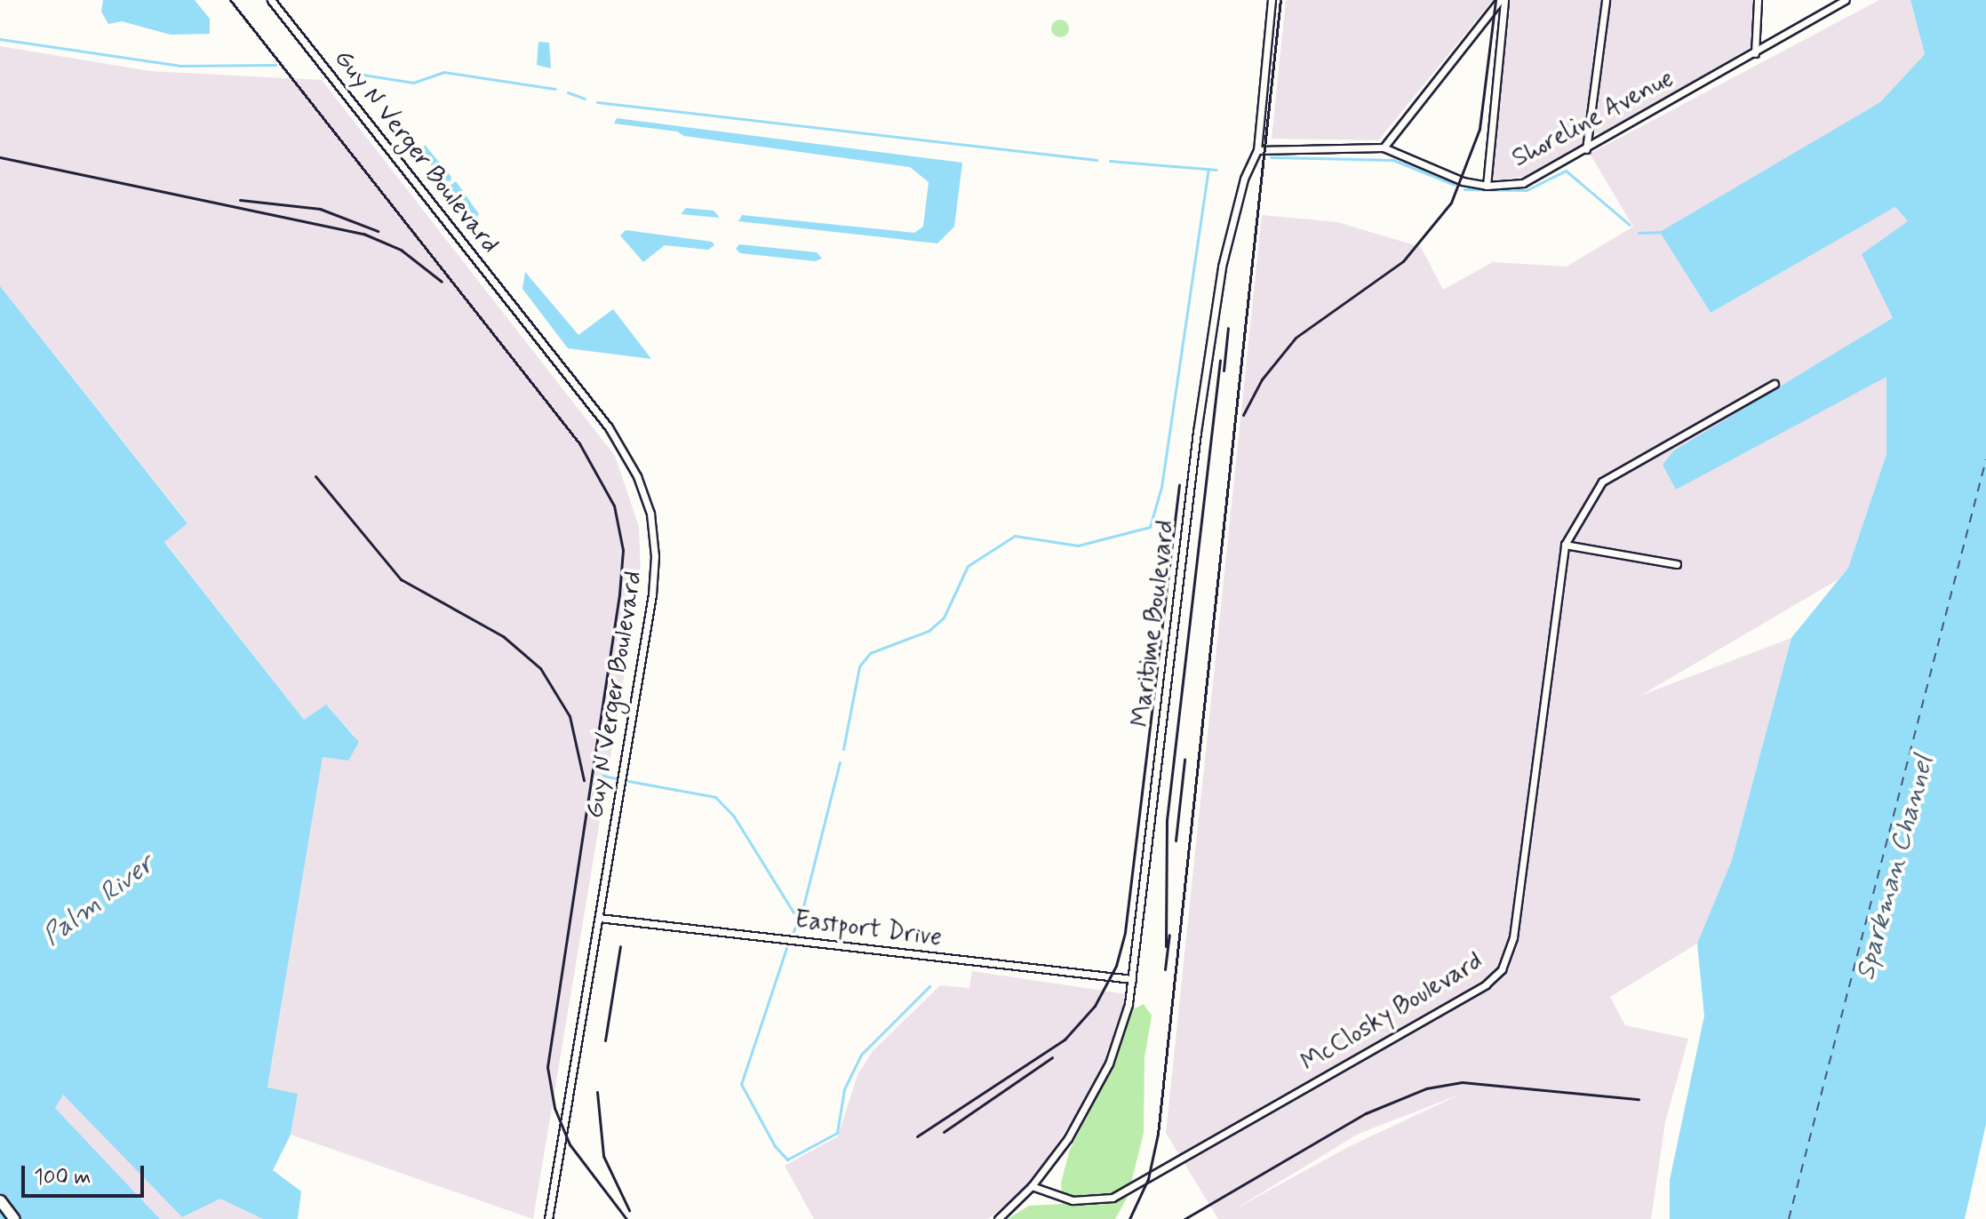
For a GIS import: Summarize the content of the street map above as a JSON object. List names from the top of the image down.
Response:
{
  "streets": {
    "street": [
      "Shoreline Avenue",
      "Guy N Verger Boulevard",
      "Maritime Boulevard",
      "Eastport Drive",
      "McClosky Boulevard"
    ]
  },
  "crossings": [
    ["Shoreline Avenue", "Maritime Boulevard"],
    ["Guy N Verger Boulevard", "Eastport Drive"],
    ["Maritime Boulevard", "Eastport Drive"],
    ["Maritime Boulevard", "McClosky Boulevard"]
  ],
  "water": ["Sparkman Channel", "Palm River"],
  "scale_bar": "100 m"
}
